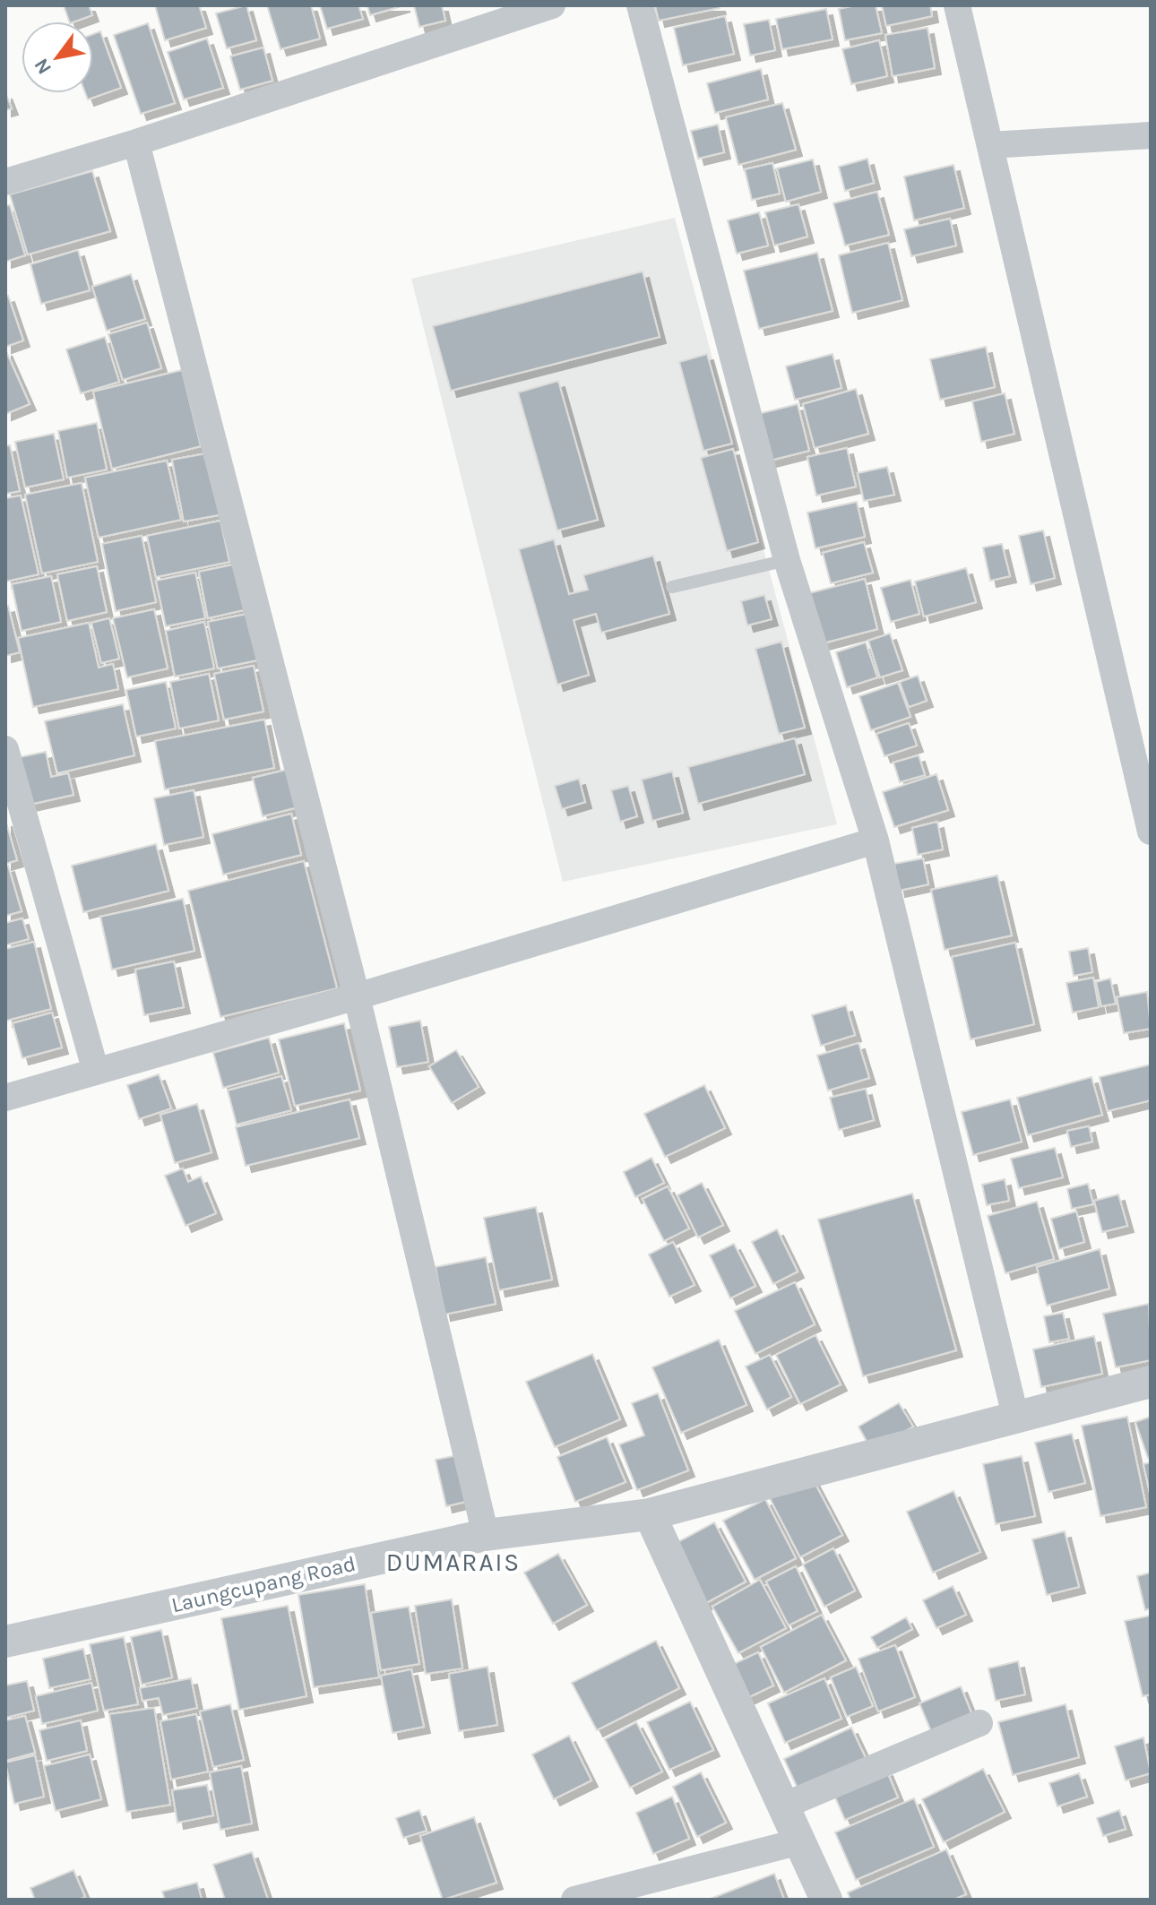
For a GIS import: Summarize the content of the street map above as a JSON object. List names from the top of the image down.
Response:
{
  "streets": {
    "street": ["Laungcupang Road"]
  },
  "districts": ["DUMARAIS"],
  "north": "bottom left"
}
